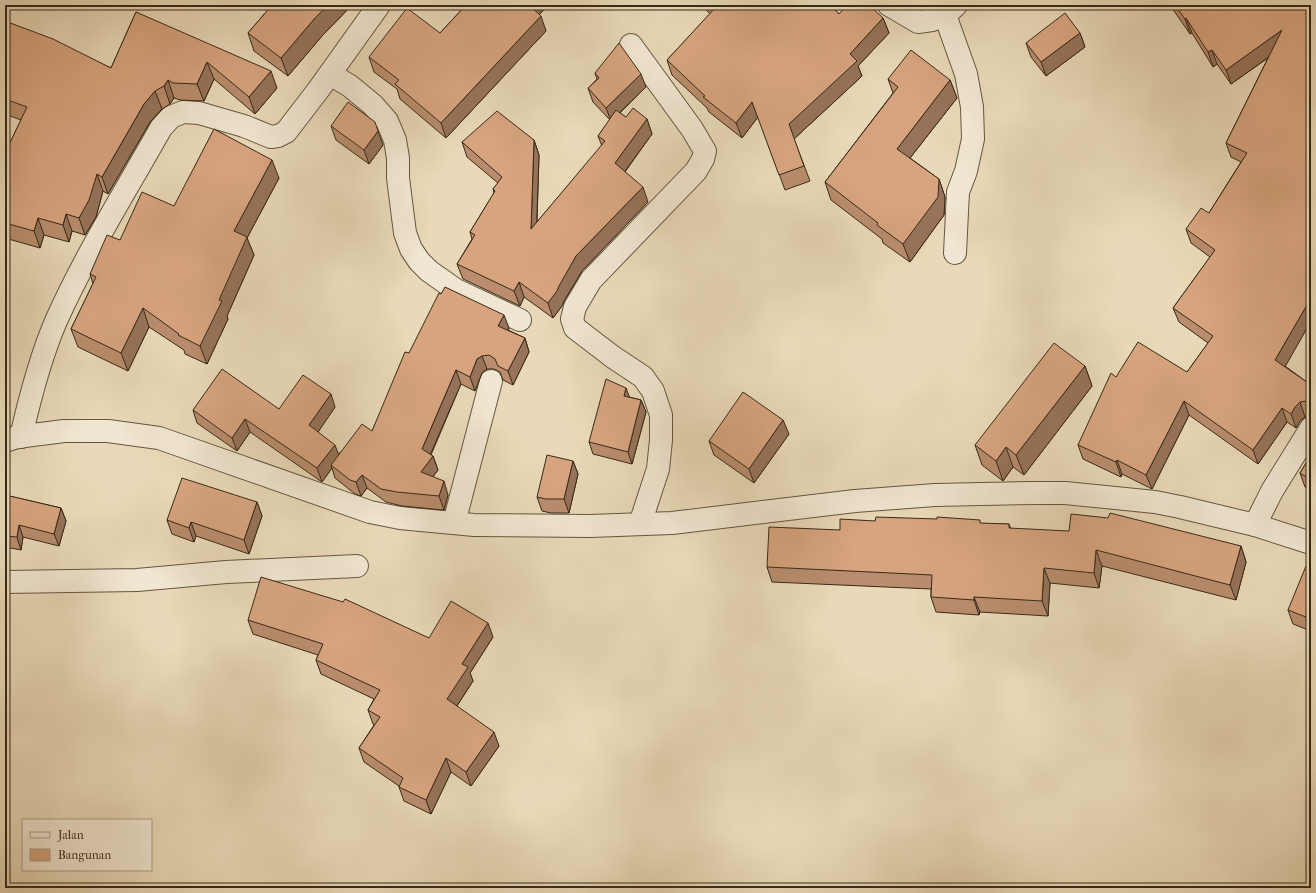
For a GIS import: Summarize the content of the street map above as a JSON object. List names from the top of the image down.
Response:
{
  "legend": ["Jalan", "Bangunan"]
}
